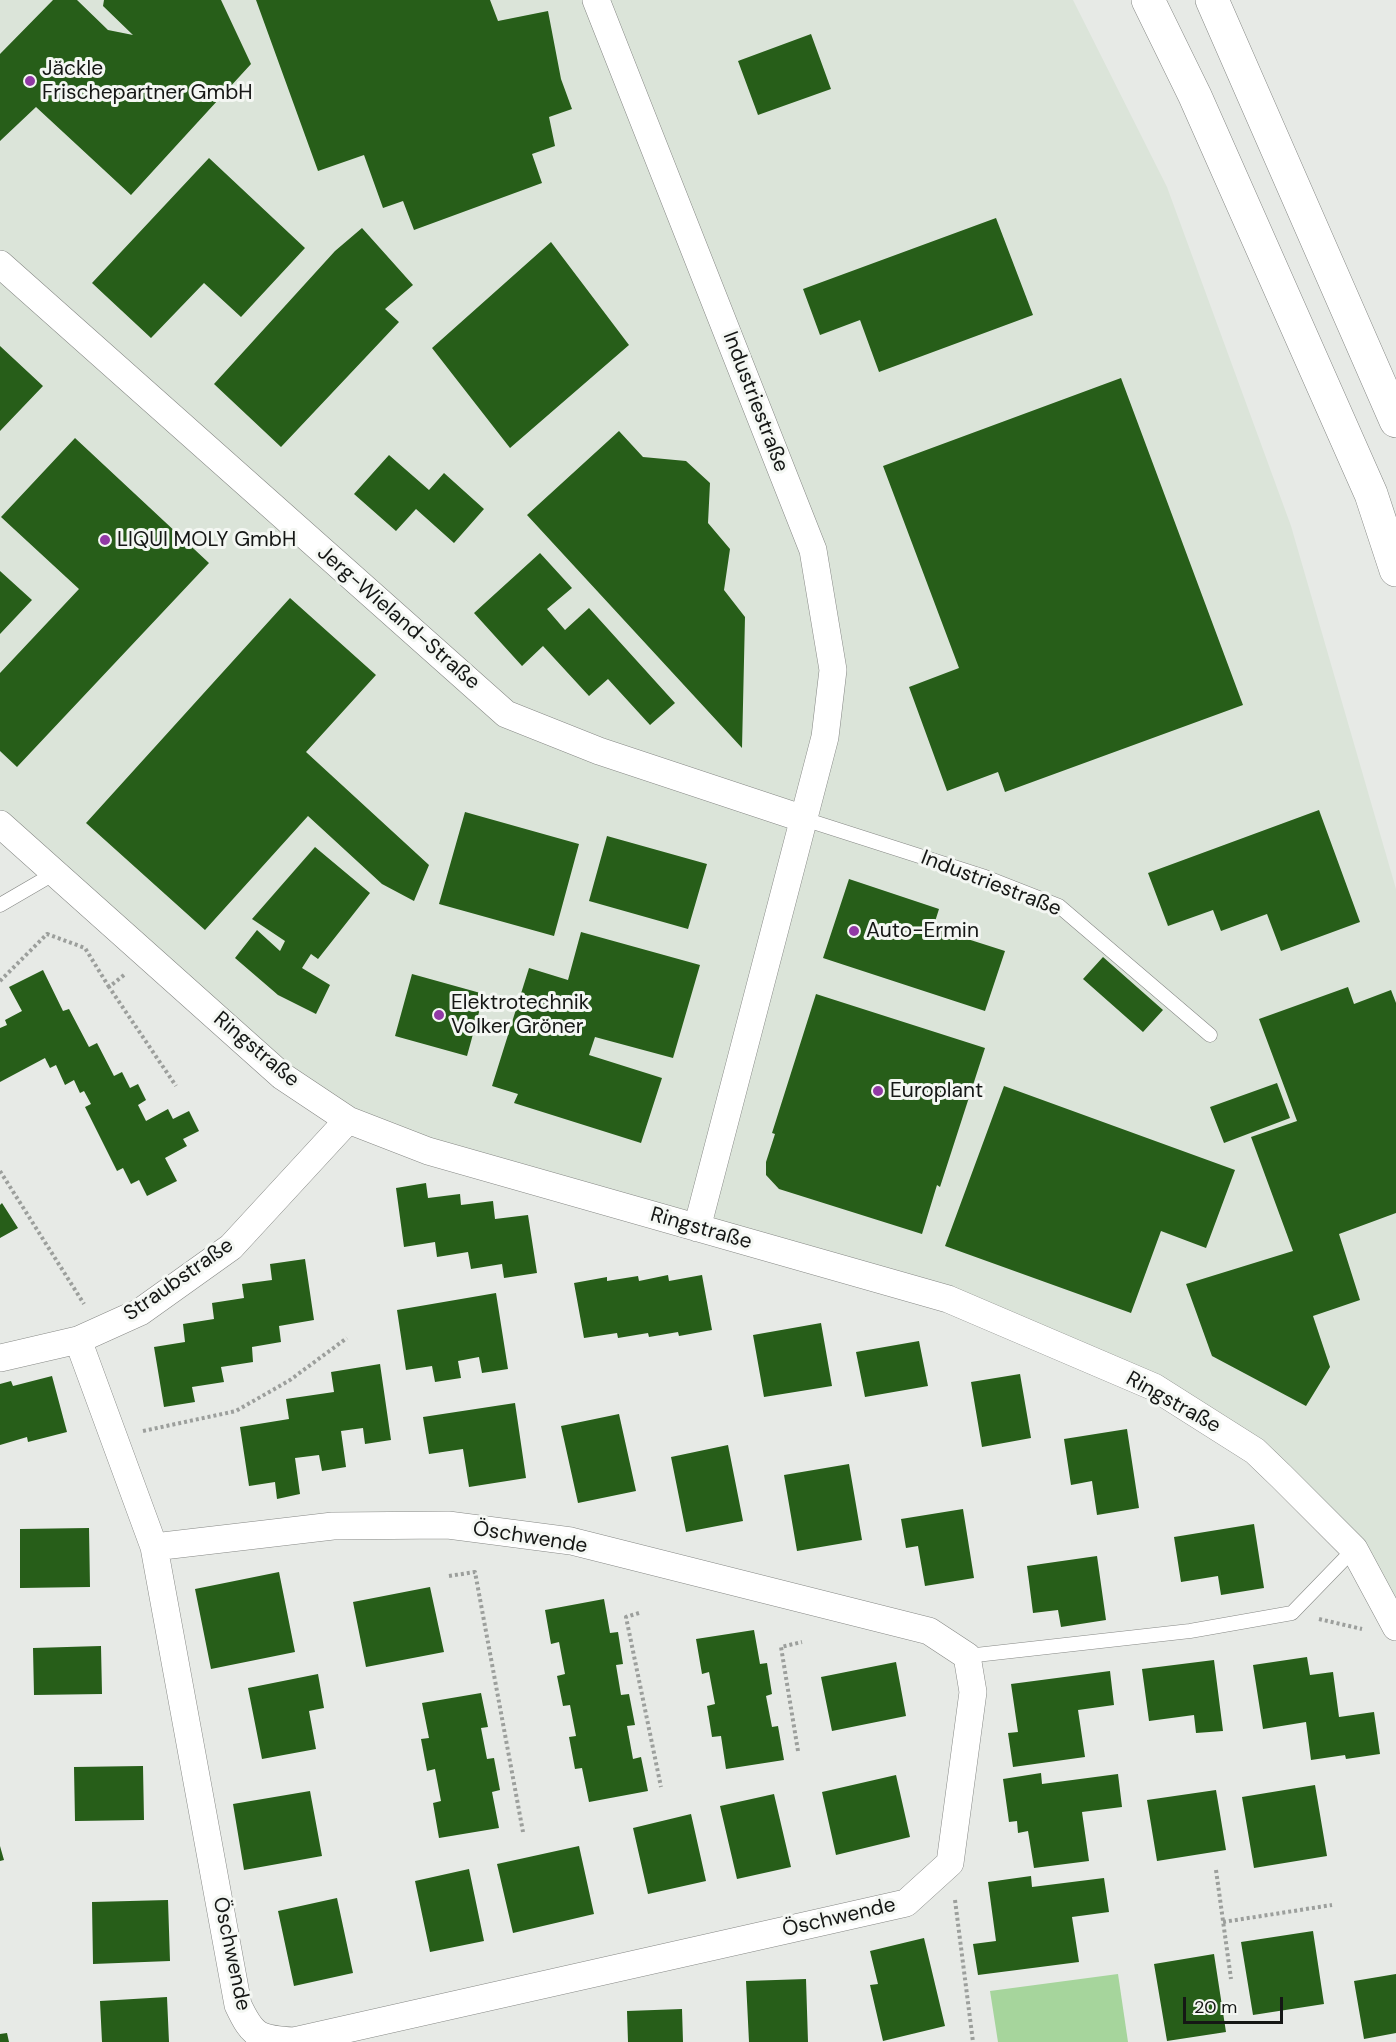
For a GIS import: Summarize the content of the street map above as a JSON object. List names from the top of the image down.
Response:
{
  "streets": {
    "street": [
      "Industriestraße",
      "Jerg-Wieland-Straße",
      "Ringstraße",
      "Straubstraße",
      "Öschwende"
    ]
  },
  "crossings": [
    ["Industriestraße", "Jerg-Wieland-Straße"],
    ["Industriestraße", "Ringstraße"],
    ["Ringstraße", "Straubstraße"],
    ["Straubstraße", "Öschwende"]
  ],
  "places": [
    "Jäckle Frischepartner GmbH",
    "LIQUI MOLY GmbH",
    "Auto-Ermin",
    "Elektrotechnik Volker Gröner",
    "Europlant"
  ],
  "scale_bar": "20 m"
}
